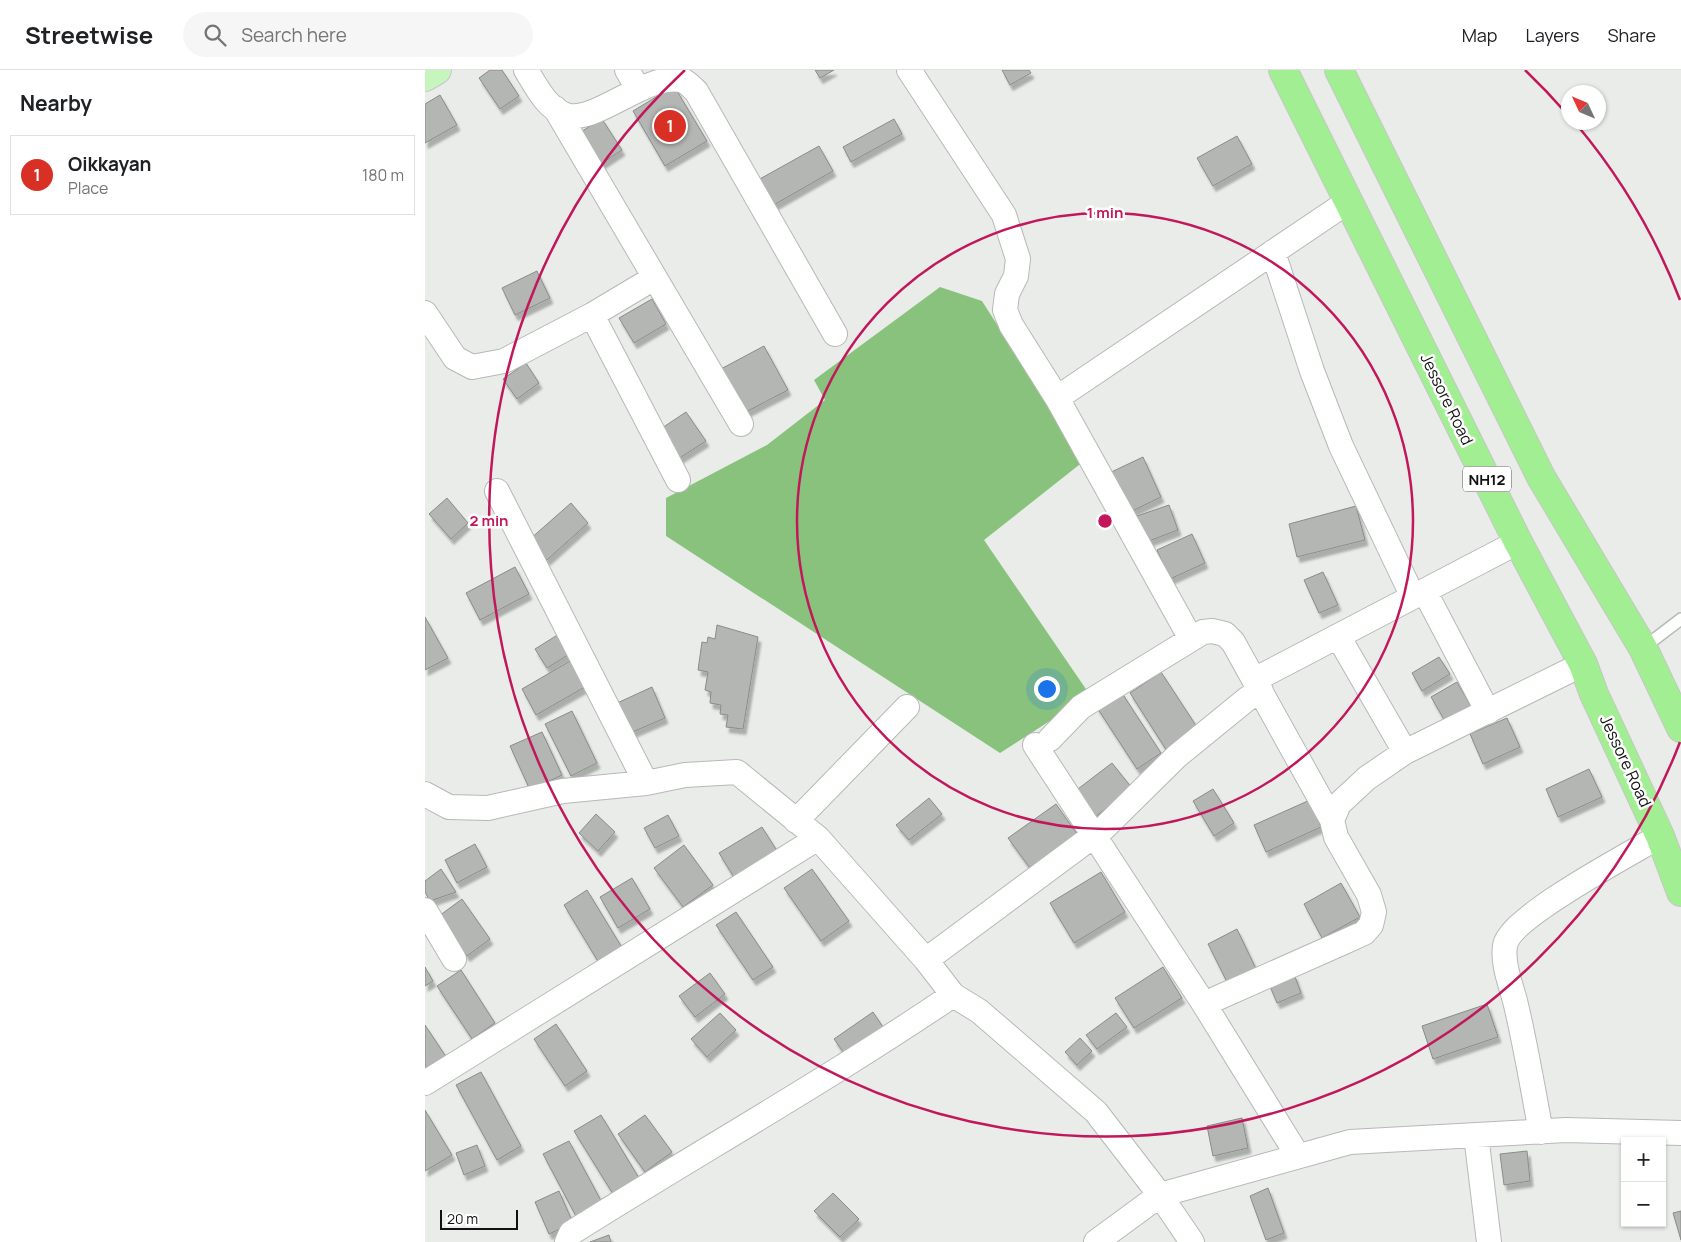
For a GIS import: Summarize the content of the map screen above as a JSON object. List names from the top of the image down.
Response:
{
  "streets": {
    "highway": ["Jessore Road", "NH12"]
  },
  "scale_bar": "20 m",
  "north": "top left",
  "page": {
    "header": "Streetwise",
    "search": "Search here",
    "nav": ["Map", "Layers", "Share"],
    "heading": "Nearby",
    "pins": "1",
    "list": [
      {
        "mark": "1",
        "name": "Oikkayan",
        "note": "Place",
        "value": "180 m"
      }
    ],
    "map_buttons": ["+", "−"],
    "scale": "20 m"
  },
  "rings": ["1 min", "2 min"]
}
